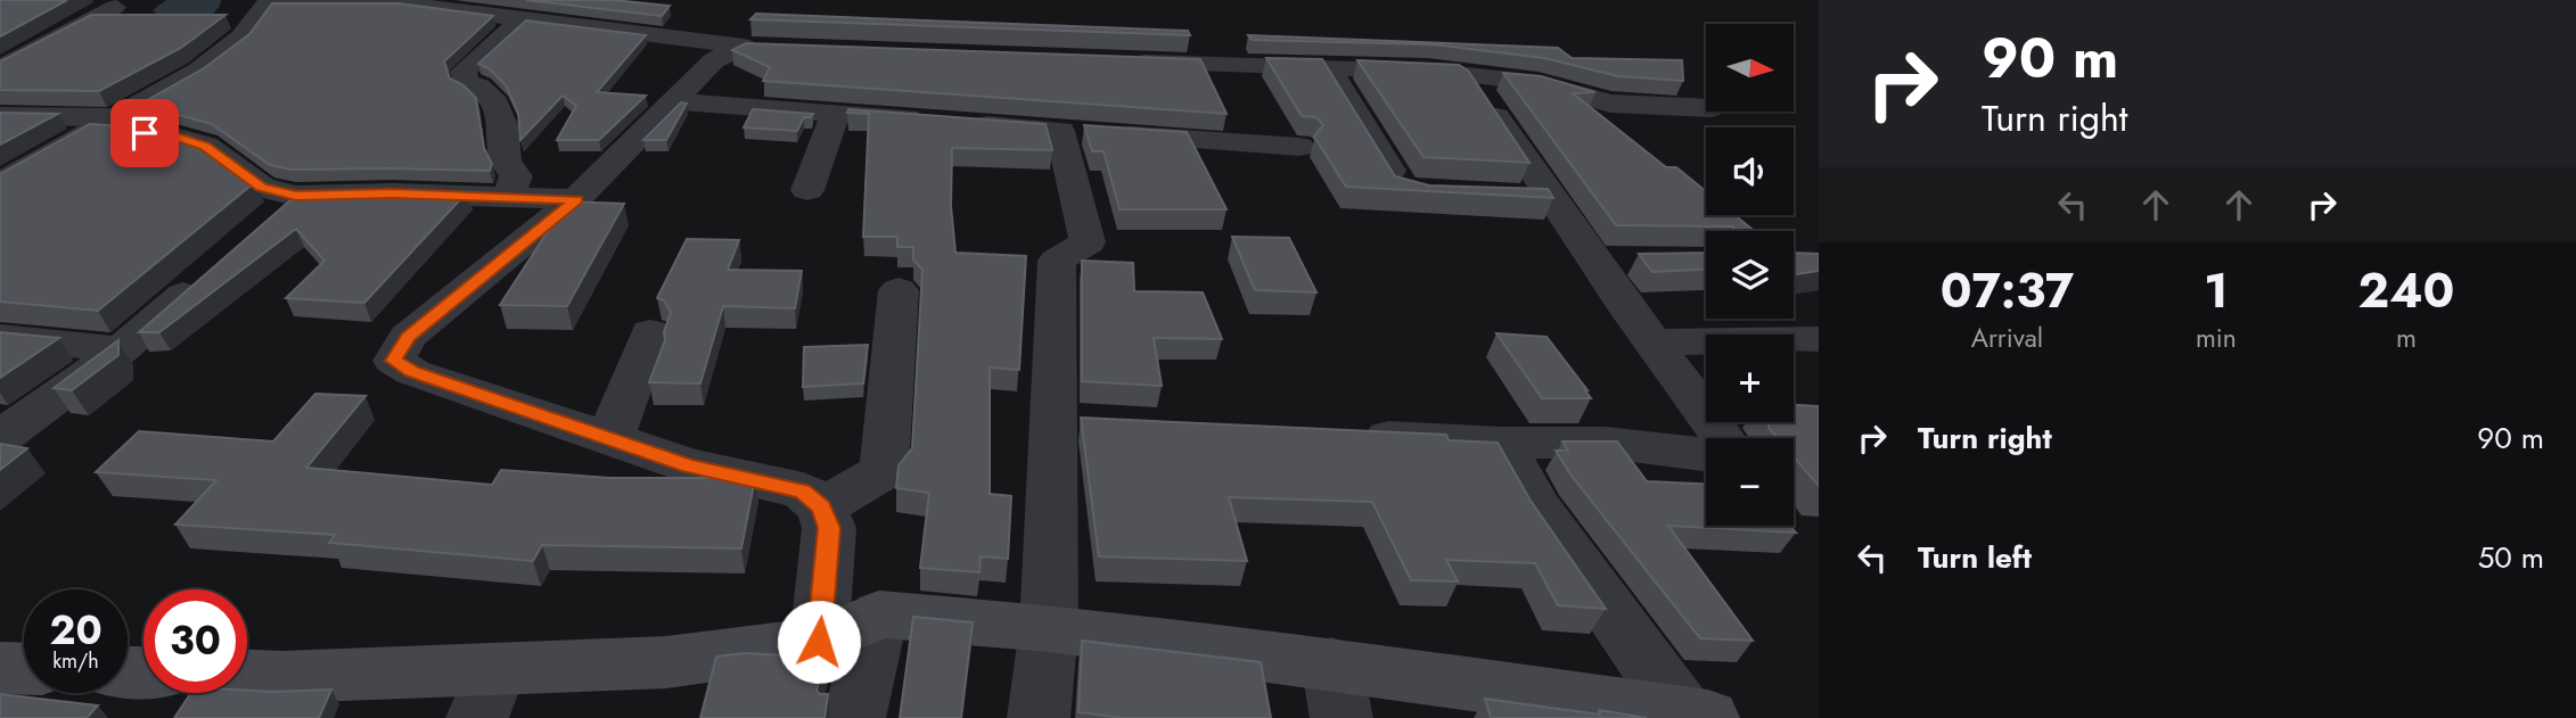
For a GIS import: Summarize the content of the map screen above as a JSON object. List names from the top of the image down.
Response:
{
  "north": "right",
  "page": {
    "turn": ["90 m", "Turn right"],
    "map_buttons": ["+", "−"],
    "eta": [
      "07:37",
      "Arrival",
      "1",
      "min",
      "240",
      "m"
    ],
    "list": [
      {
        "name": "Turn right",
        "value": "90 m"
      },
      {
        "name": "Turn left",
        "value": "50 m"
      }
    ],
    "speed": "20 km/h",
    "limit": "30"
  }
}
